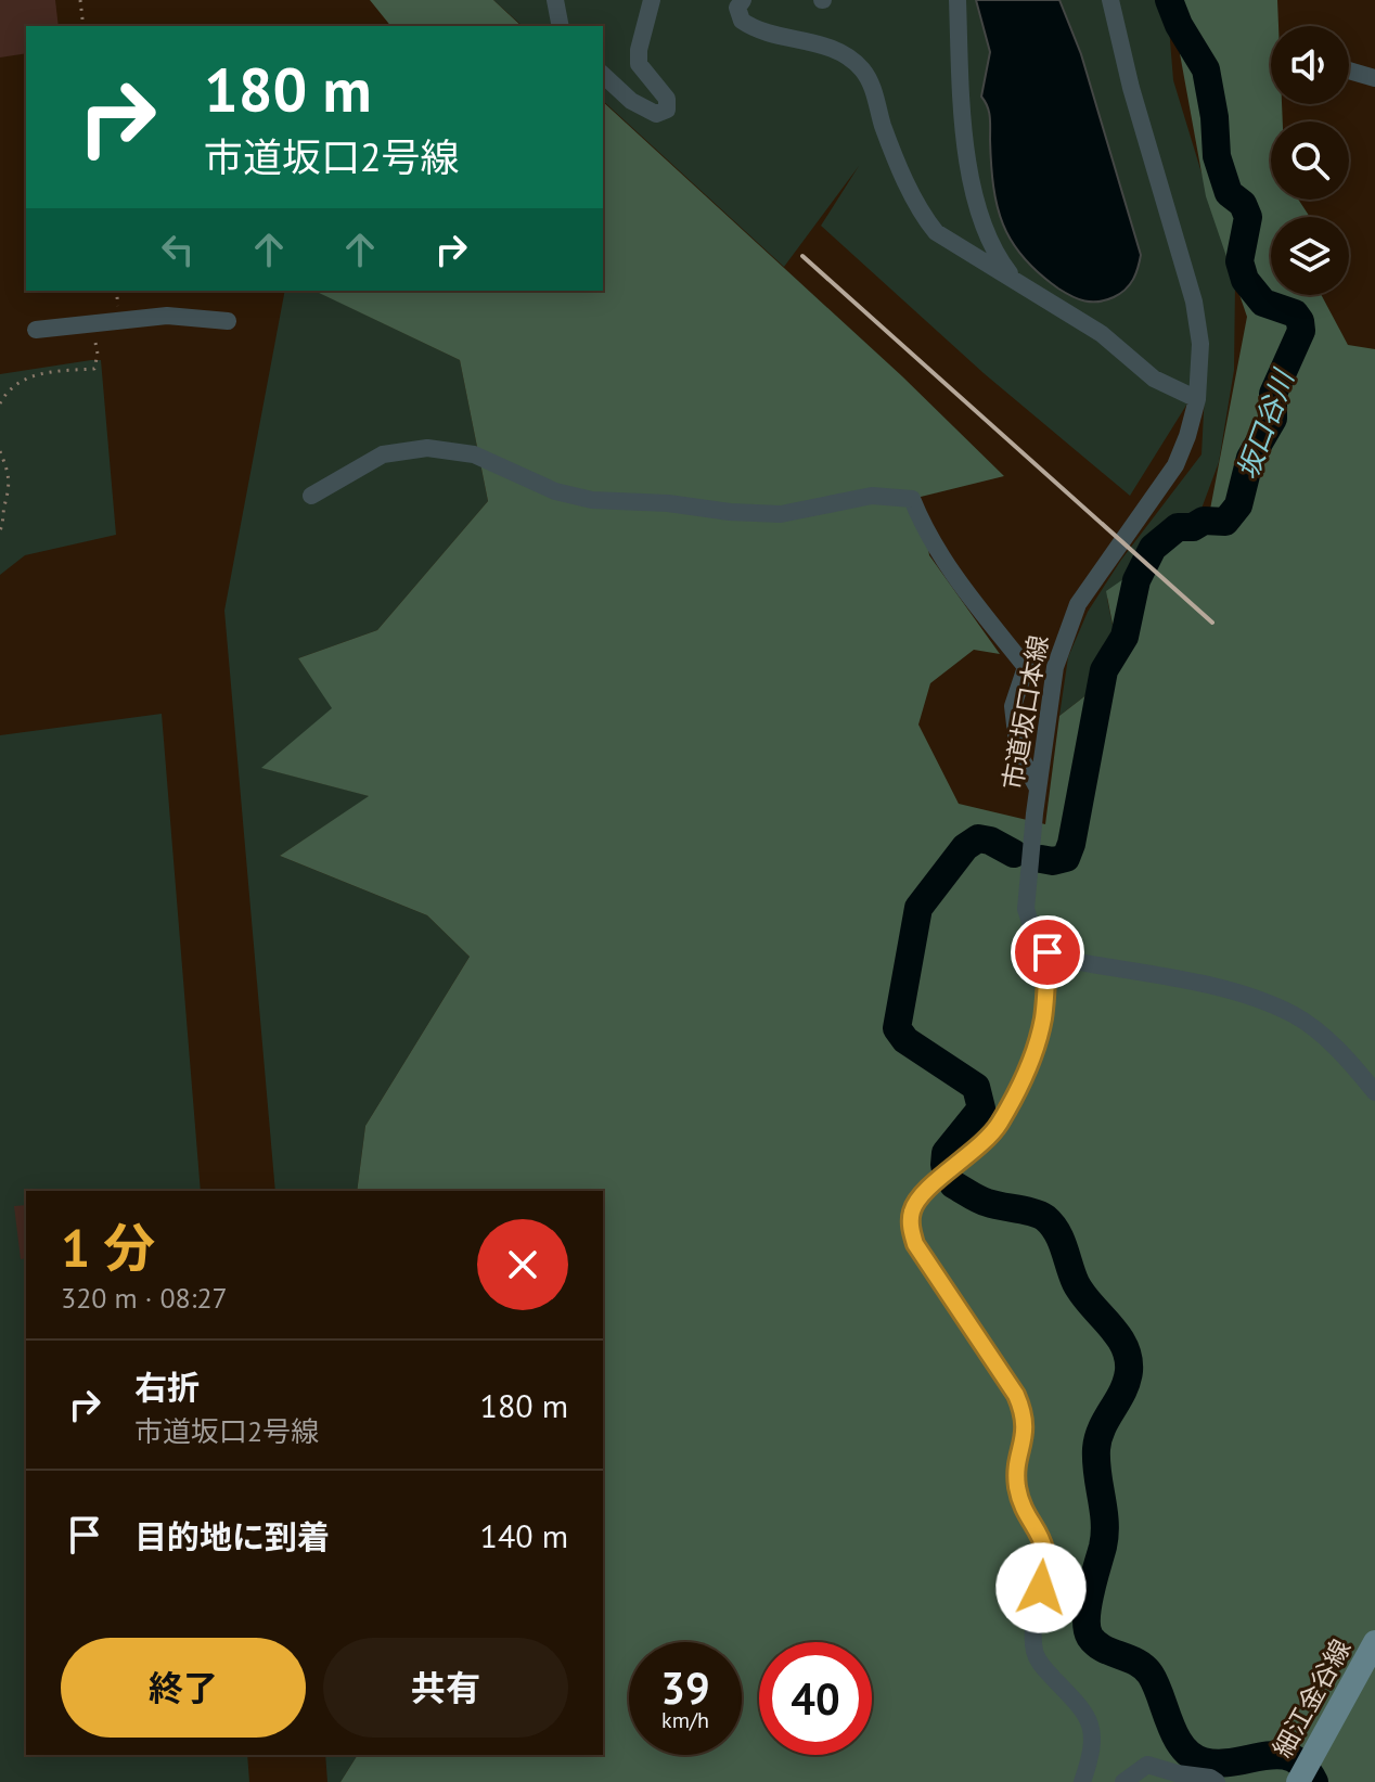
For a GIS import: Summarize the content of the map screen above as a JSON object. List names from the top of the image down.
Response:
{
  "streets": {
    "main road": ["細江金谷線"],
    "street": ["市道坂口本線"]
  },
  "water": ["坂口谷川"],
  "page": {
    "turn": ["180 m", "市道坂口2号線"],
    "heading": ["1 分", "320 m · 08:27"],
    "list": [
      {
        "name": "右折",
        "note": "市道坂口2号線",
        "value": "180 m"
      },
      {
        "name": "目的地に到着",
        "value": "140 m"
      }
    ],
    "buttons": ["終了", "共有"],
    "speed": "39 km/h",
    "limit": "40"
  }
}
